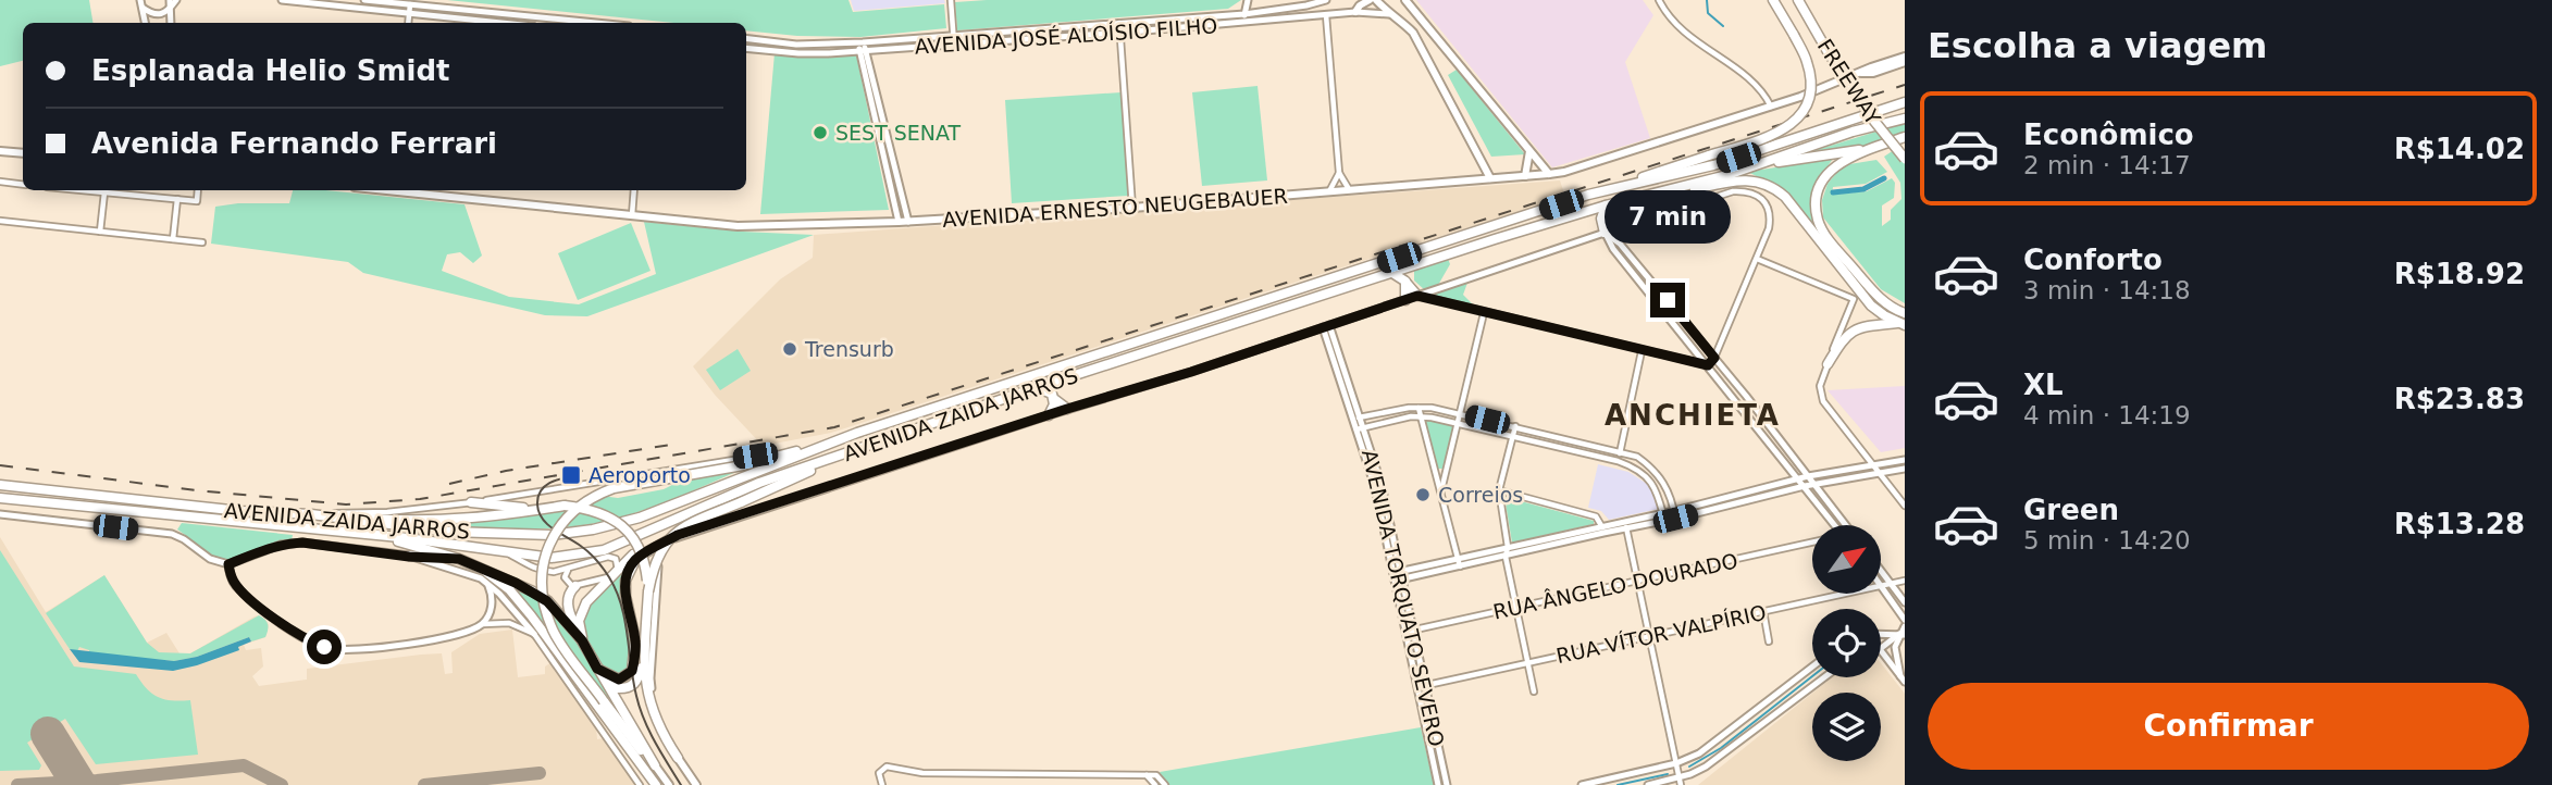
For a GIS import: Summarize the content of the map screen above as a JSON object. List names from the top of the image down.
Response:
{
  "streets": {
    "highway": ["FREEWAY", "AVENIDA ZAIDA JARROS"],
    "main road": ["AVENIDA ERNESTO NEUGEBAUER"],
    "street": [
      "AVENIDA JOSÉ ALOÍSIO FILHO",
      "RUA ÂNGELO DOURADO",
      "AVENIDA TORQUATO SEVERO",
      "RUA VÍTOR VALPÍRIO"
    ]
  },
  "crossings": [
    ["RUA ÂNGELO DOURADO", "AVENIDA TORQUATO SEVERO"],
    ["AVENIDA TORQUATO SEVERO", "RUA VÍTOR VALPÍRIO"]
  ],
  "districts": ["ANCHIETA"],
  "places": {
    "other": ["SEST SENAT", "Trensurb", "Correios"],
    "transit": ["Aeroporto"]
  },
  "north": "top right",
  "page": {
    "heading": "Escolha a viagem",
    "banner": ["Esplanada Helio Smidt", "Avenida Fernando Ferrari"],
    "list": [
      {
        "name": "Econômico",
        "note": "2 min · 14:17",
        "value": "R$14.02"
      },
      {
        "name": "Conforto",
        "note": "3 min · 14:18",
        "value": "R$18.92"
      },
      {
        "name": "XL",
        "note": "4 min · 14:19",
        "value": "R$23.83"
      },
      {
        "name": "Green",
        "note": "5 min · 14:20",
        "value": "R$13.28"
      }
    ],
    "bubble": "7 min",
    "buttons": "Confirmar"
  }
}
